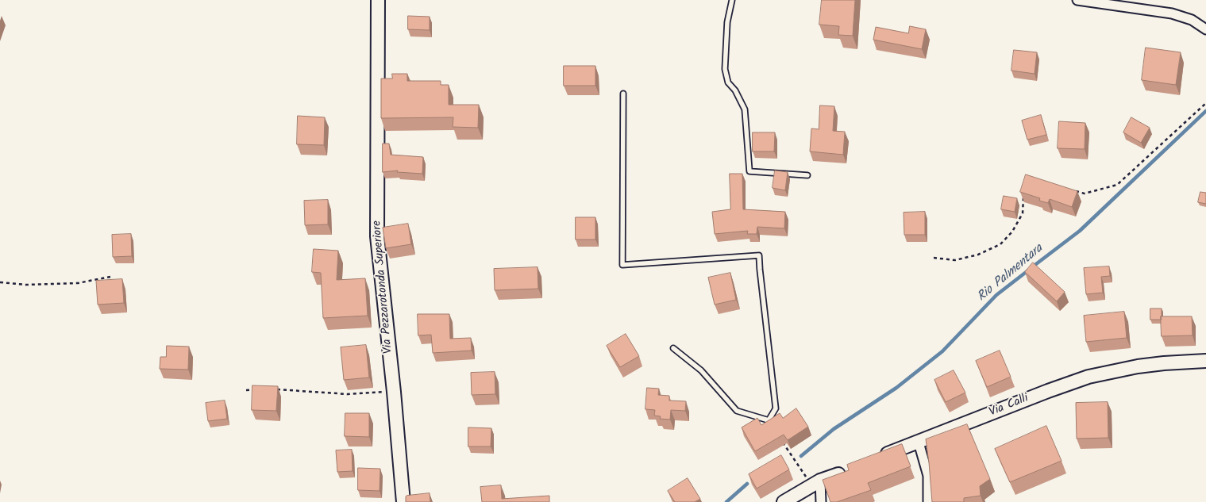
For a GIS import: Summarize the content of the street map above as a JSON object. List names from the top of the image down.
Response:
{
  "streets": {
    "street": ["Via Pezzarotonda Superiore", "Via Calli"]
  },
  "water": ["Rio Palmentara"]
}
